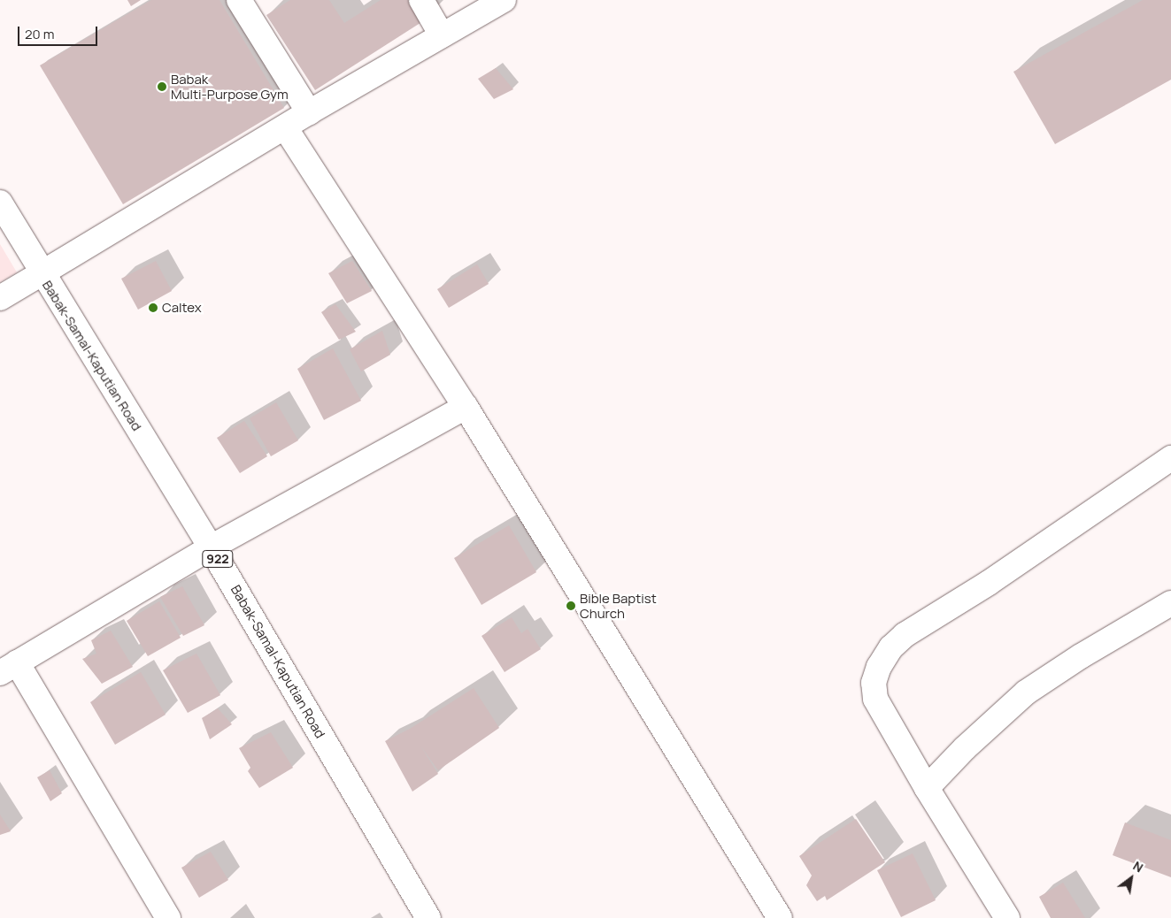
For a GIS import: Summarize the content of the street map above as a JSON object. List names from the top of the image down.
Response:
{
  "streets": {
    "street": ["Babak-Samal-Kaputian Road", "922"]
  },
  "places": ["Babak Multi-Purpose Gym", "Caltex", "Bible Baptist Church"],
  "scale_bar": "20 m",
  "north": "top right"
}
